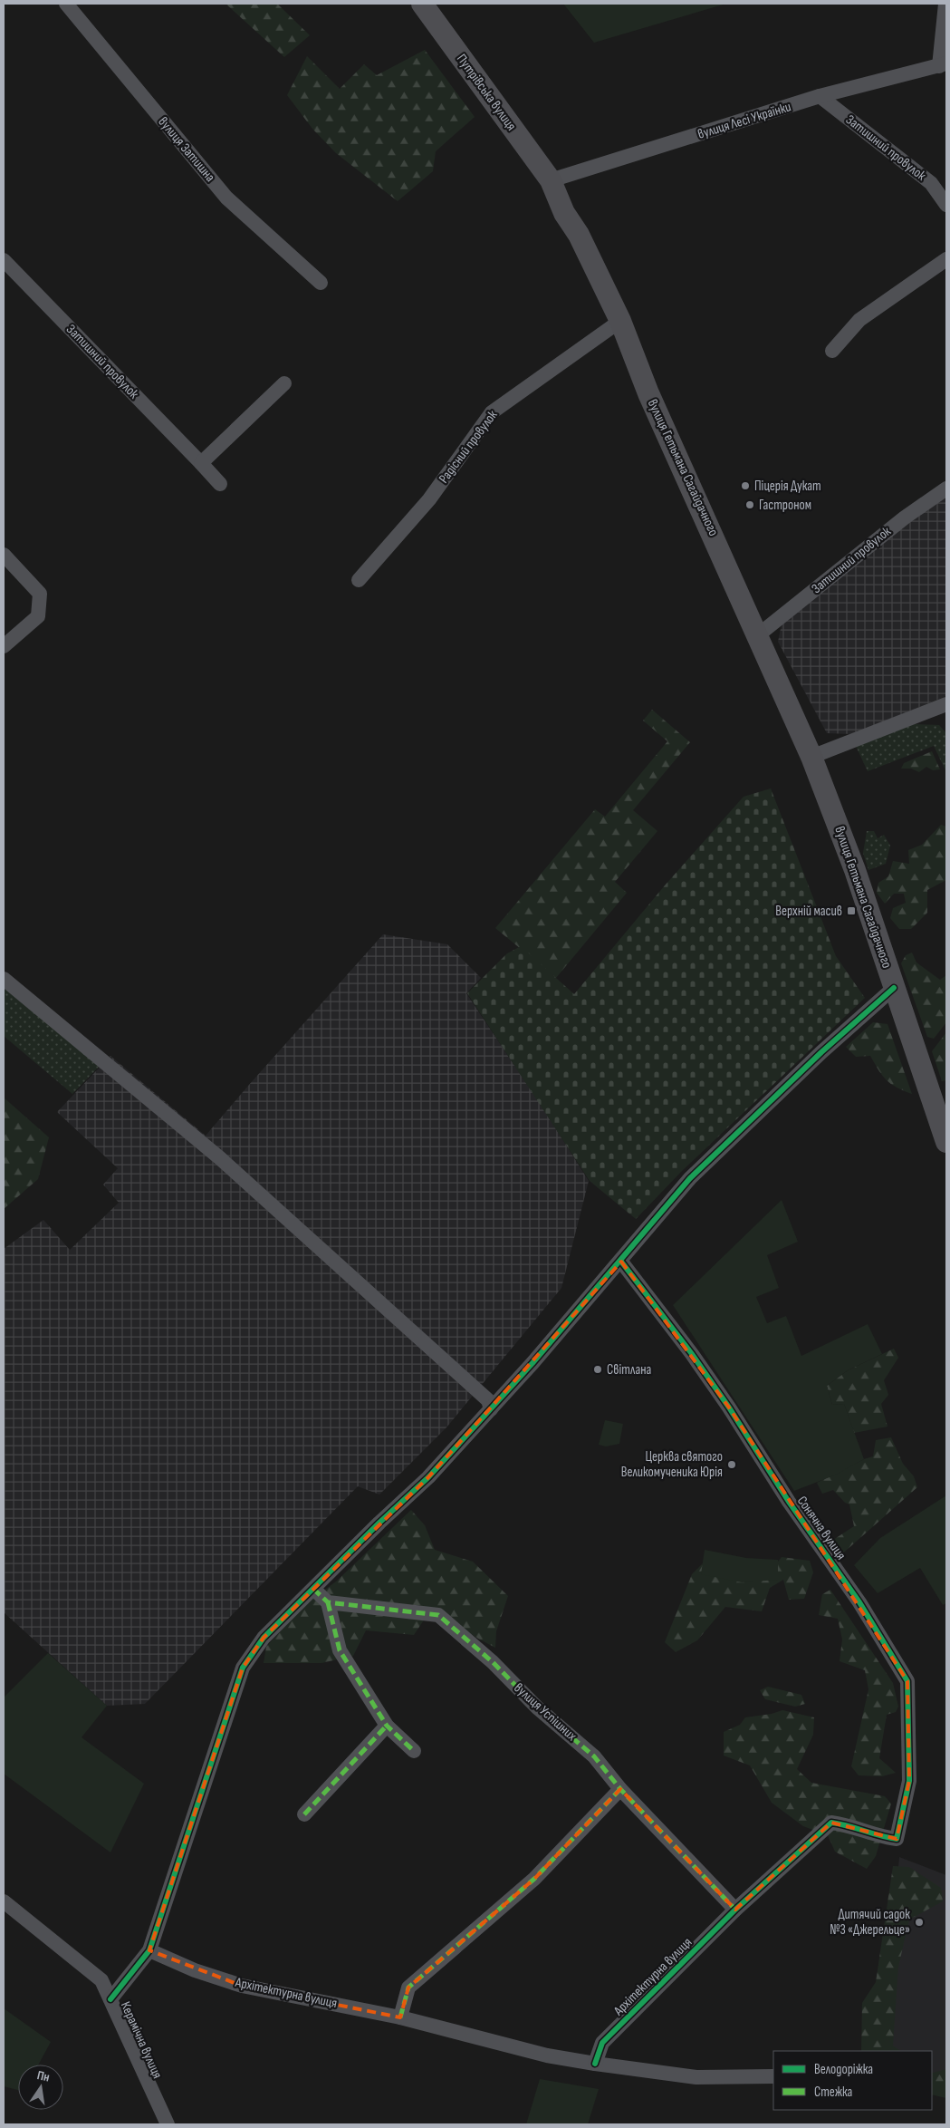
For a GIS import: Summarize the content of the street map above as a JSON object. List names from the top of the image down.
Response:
{
  "streets": {
    "main road": ["Путрівська вулиця", "вулиця Гетьмана Сагайдачного"],
    "street": [
      "вулиця Лесі Українки",
      "Затишний провулок",
      "вулиця Затишна",
      "Радісний провулок",
      "Сонячна вулиця",
      "вулиця Успішних",
      "Архітектурна вулиця",
      "Керамічна вулиця"
    ]
  },
  "crossings": [
    ["Путрівська вулиця", "вулиця Лесі Українки"],
    ["Путрівська вулиця", "вулиця Гетьмана Сагайдачного"],
    ["вулиця Лесі Українки", "Затишний провулок"],
    ["вулиця Лесі Українки", "вулиця Гетьмана Сагайдачного"],
    ["Затишний провулок", "вулиця Гетьмана Сагайдачного"],
    ["Радісний провулок", "вулиця Гетьмана Сагайдачного"],
    ["Сонячна вулиця", "Архітектурна вулиця"],
    ["вулиця Успішних", "Архітектурна вулиця"]
  ],
  "places": {
    "other": [
      "Піцерія Дукат",
      "Гастроном",
      "Світлана",
      "Церква святого Великомученика Юрія",
      "Дитячий садок №3 «Джерельце»"
    ],
    "transit": ["Верхній масив"]
  },
  "legend": ["Велодоріжка", "Стежка"],
  "north": "top"
}
